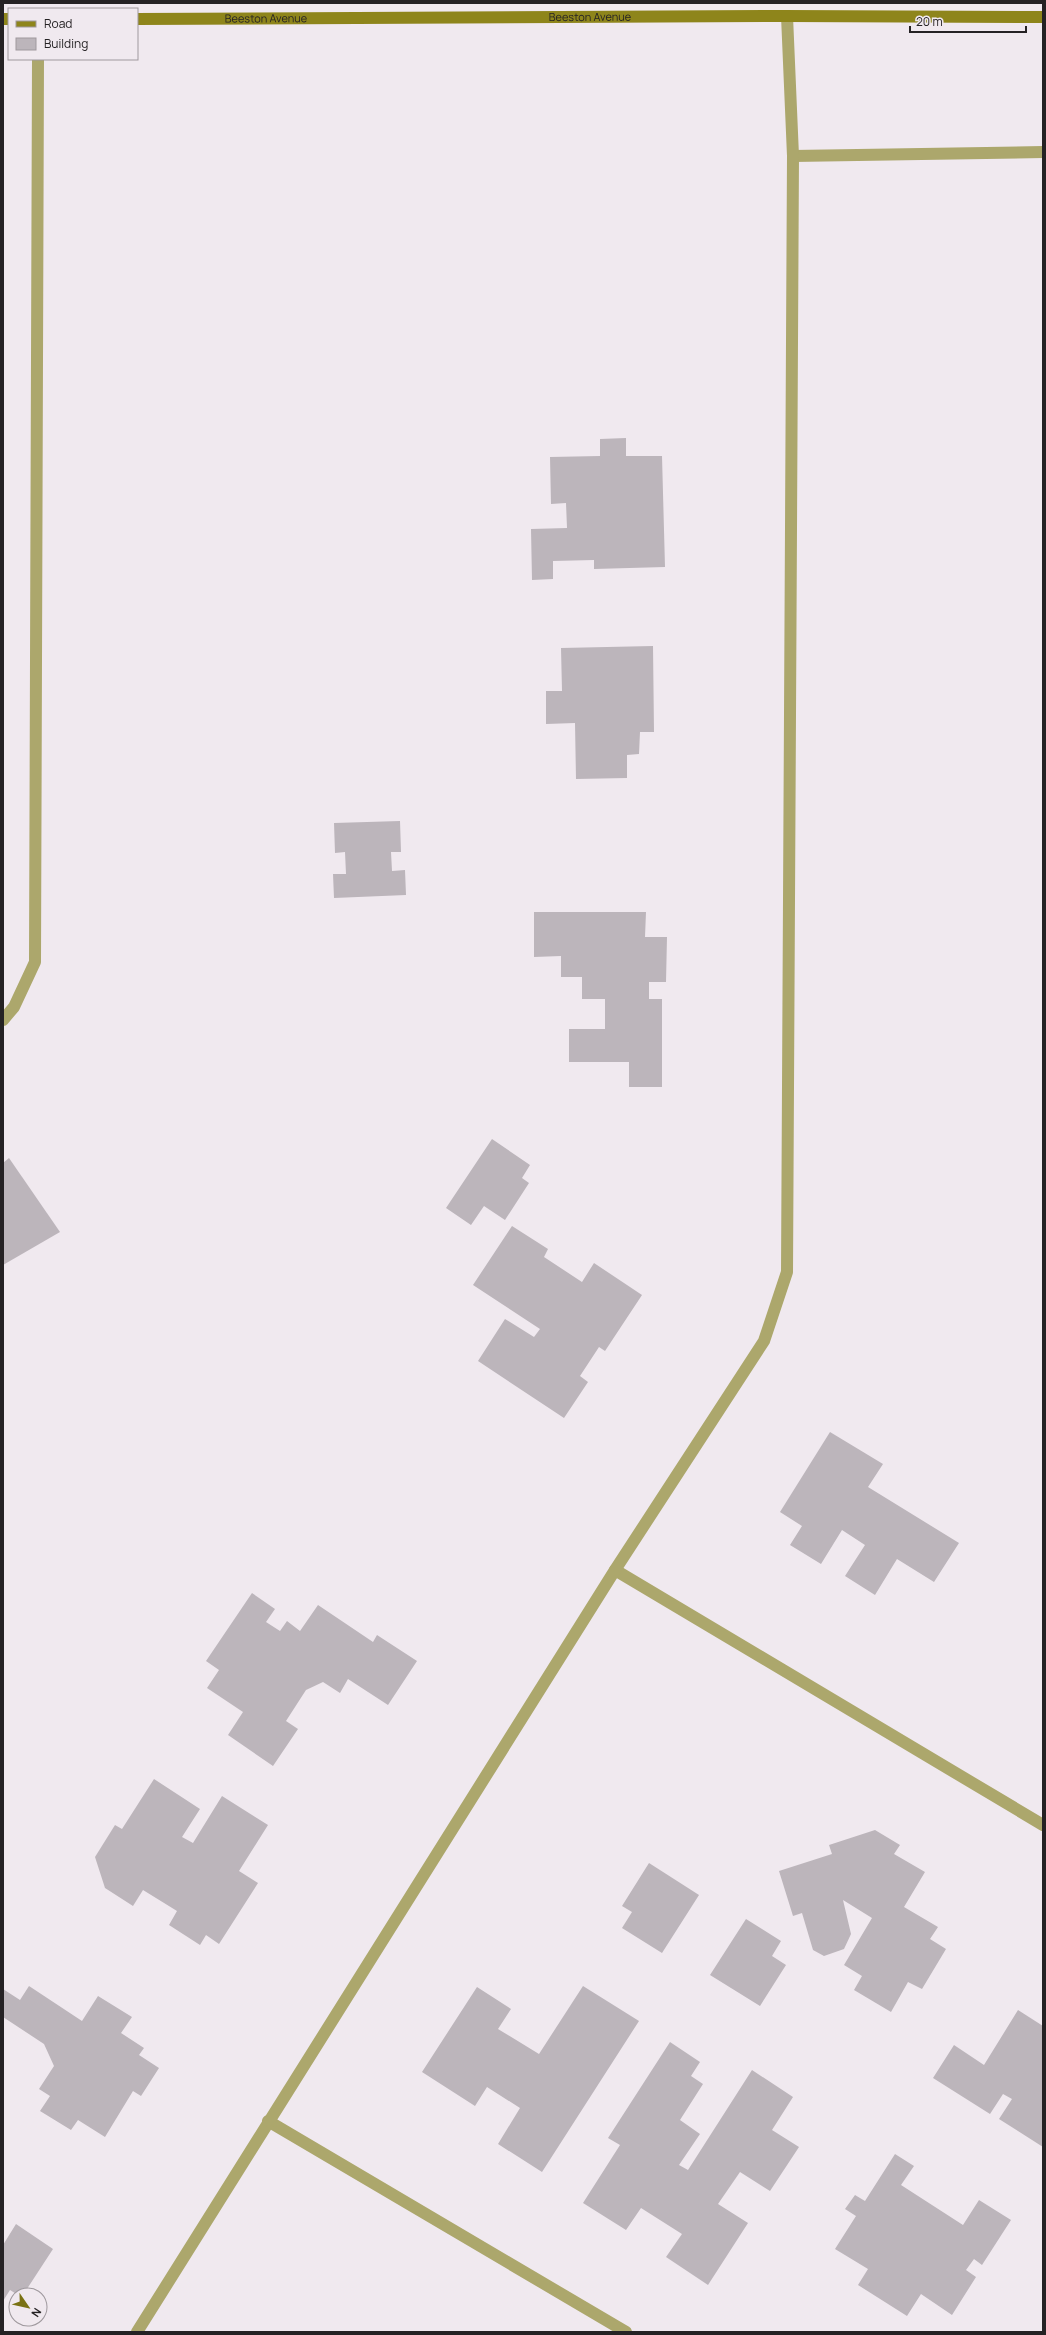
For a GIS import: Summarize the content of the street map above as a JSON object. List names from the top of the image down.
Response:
{
  "streets": {
    "street": ["Beeston Avenue"]
  },
  "legend": ["Road", "Building"],
  "scale_bar": "20 m",
  "north": "bottom right"
}
